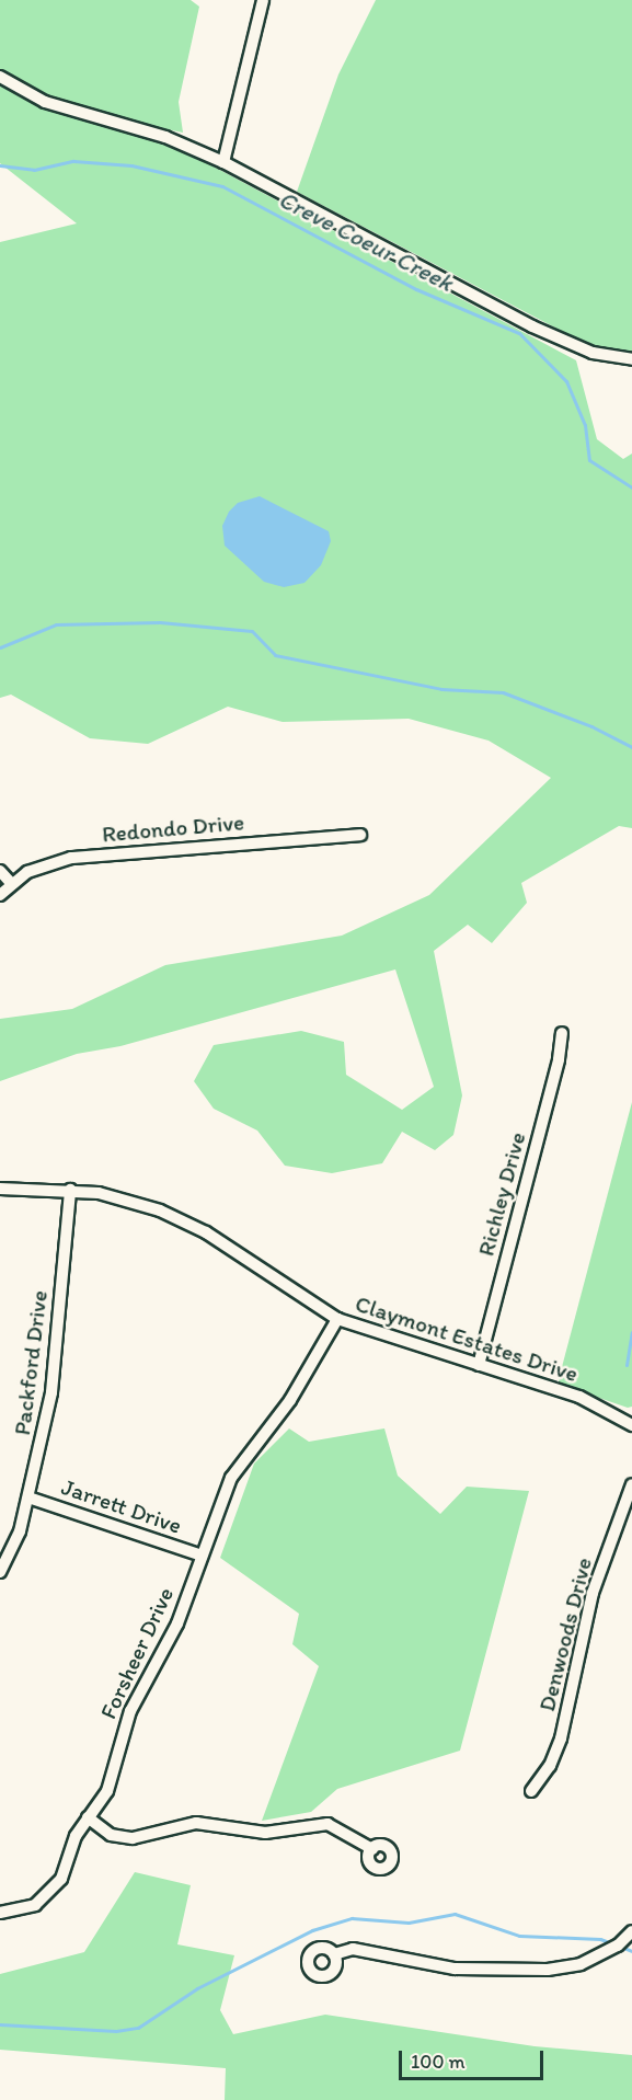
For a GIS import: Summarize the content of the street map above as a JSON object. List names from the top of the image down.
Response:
{
  "streets": {
    "street": [
      "Redondo Drive",
      "Richley Drive",
      "Claymont Estates Drive",
      "Packford Drive",
      "Jarrett Drive",
      "Denwoods Drive",
      "Forsheer Drive"
    ]
  },
  "crossings": [
    ["Richley Drive", "Claymont Estates Drive"],
    ["Claymont Estates Drive", "Packford Drive"],
    ["Claymont Estates Drive", "Forsheer Drive"],
    ["Packford Drive", "Jarrett Drive"],
    ["Jarrett Drive", "Forsheer Drive"]
  ],
  "water": ["Creve Coeur Creek"],
  "scale_bar": "100 m"
}
